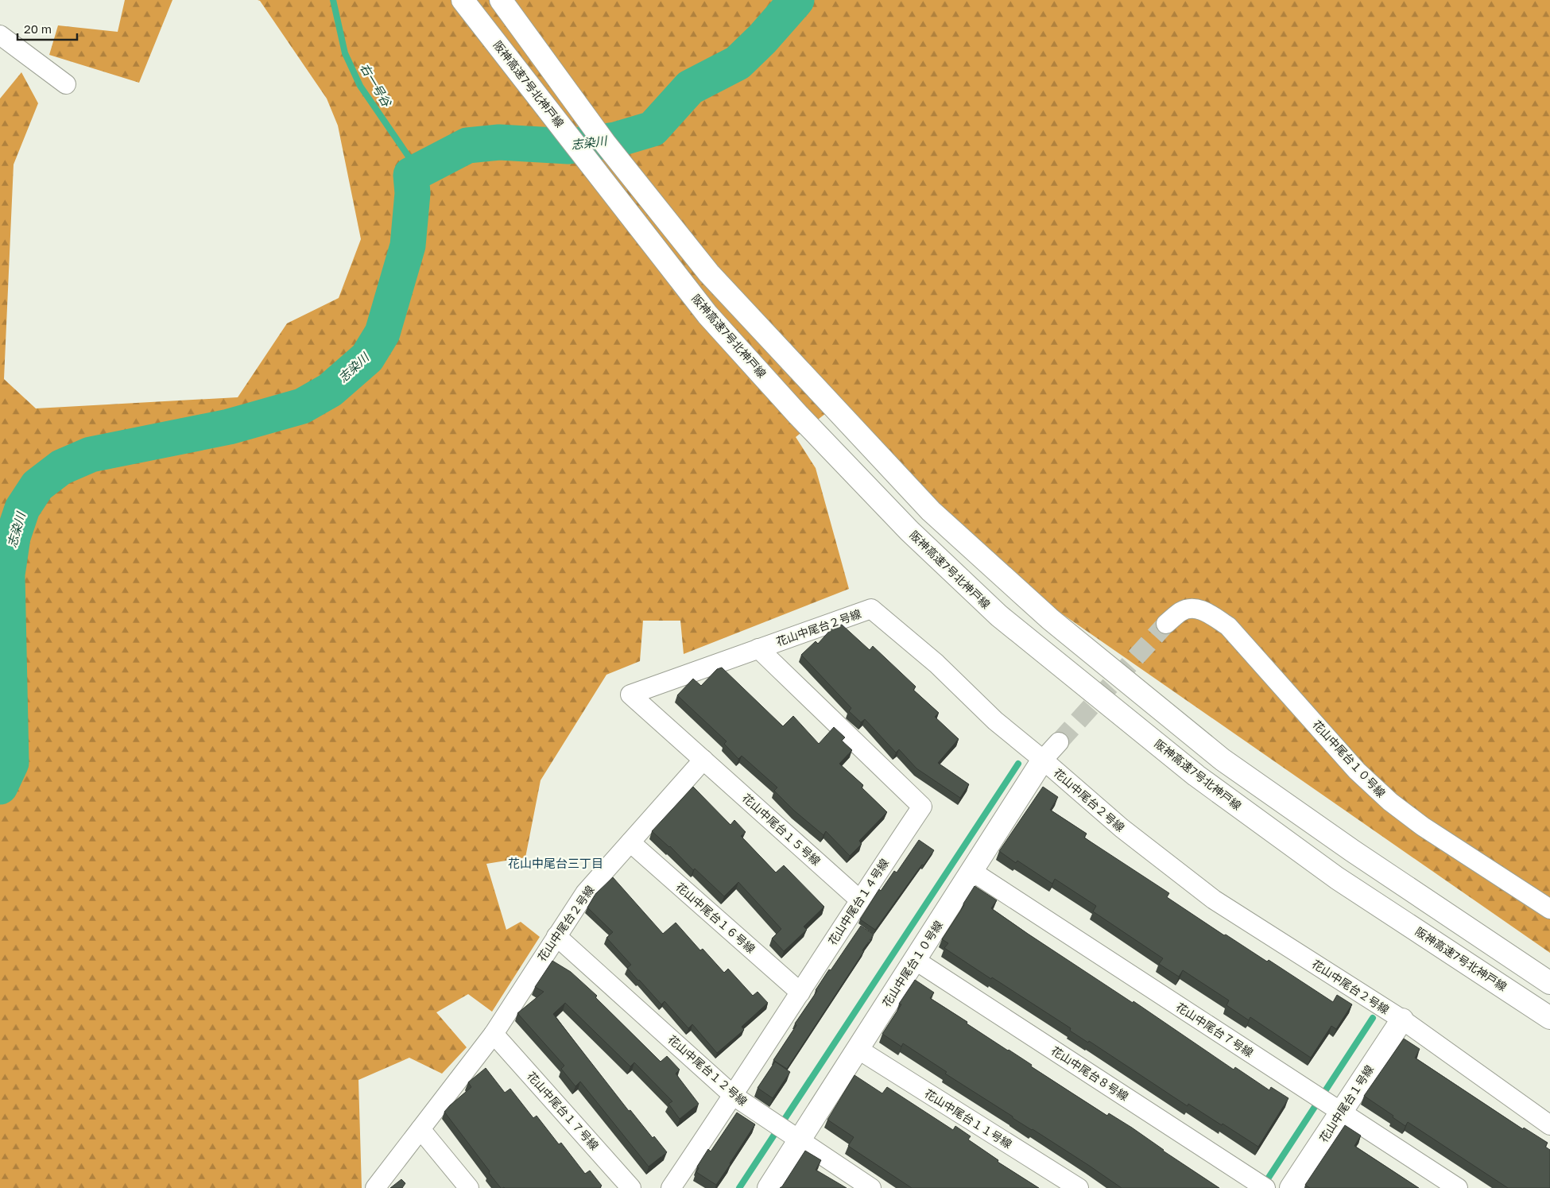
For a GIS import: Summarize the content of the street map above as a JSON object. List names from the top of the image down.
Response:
{
  "streets": {
    "main road": ["阪神高速7号北神戸線", "花山中尾台１０号線", "花山中尾台１号線"],
    "street": [
      "花山中尾台２号線",
      "花山中尾台１５号線",
      "花山中尾台１４号線",
      "花山中尾台１６号線",
      "花山中尾台７号線",
      "花山中尾台１２号線",
      "花山中尾台８号線",
      "花山中尾台１７号線",
      "花山中尾台１１号線"
    ]
  },
  "crossings": [
    ["花山中尾台２号線", "花山中尾台１０号線"],
    ["花山中尾台２号線", "花山中尾台１５号線"],
    ["花山中尾台２号線", "花山中尾台１４号線"],
    ["花山中尾台２号線", "花山中尾台１６号線"],
    ["花山中尾台２号線", "花山中尾台１２号線"],
    ["花山中尾台２号線", "花山中尾台１号線"],
    ["花山中尾台２号線", "花山中尾台１７号線"],
    ["花山中尾台１０号線", "花山中尾台７号線"],
    ["花山中尾台１０号線", "花山中尾台１２号線"],
    ["花山中尾台１０号線", "花山中尾台８号線"],
    ["花山中尾台１０号線", "花山中尾台１１号線"],
    ["花山中尾台１５号線", "花山中尾台１４号線"],
    ["花山中尾台１４号線", "花山中尾台１６号線"],
    ["花山中尾台１４号線", "花山中尾台１２号線"],
    ["花山中尾台７号線", "花山中尾台１号線"]
  ],
  "districts": ["花山中尾台三丁目"],
  "water": ["右一号谷", "志染川"],
  "scale_bar": "20 m"
}
